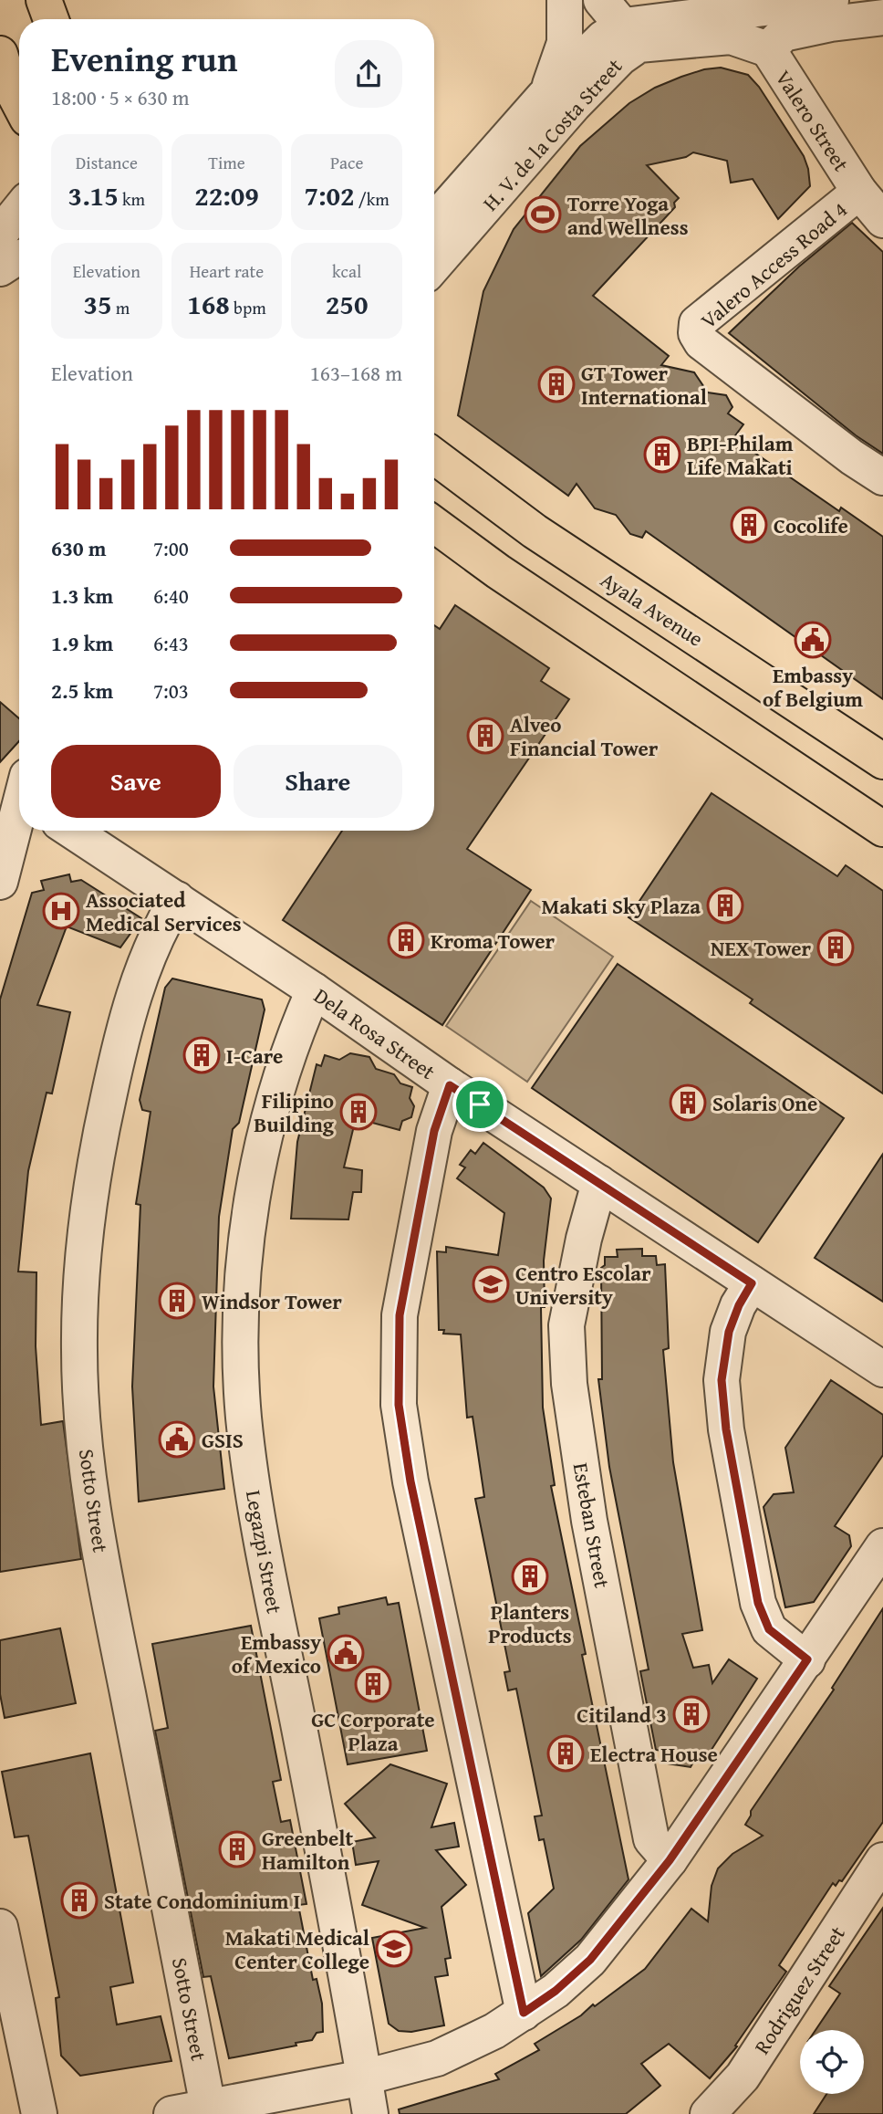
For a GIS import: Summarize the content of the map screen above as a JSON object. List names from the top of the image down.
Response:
{
  "streets": {
    "main road": ["Ayala Avenue"],
    "street": [
      "Valero Street",
      "H. V. de la Costa Street",
      "Valero Access Road 4",
      "Dela Rosa Street",
      "Sotto Street",
      "Esteban Street",
      "Legazpi Street",
      "Rodriguez Street"
    ]
  },
  "crossings": [
    ["Valero Street", "H. V. de la Costa Street"],
    ["Valero Street", "Valero Access Road 4"],
    ["Dela Rosa Street", "Sotto Street"],
    ["Dela Rosa Street", "Esteban Street"],
    ["Dela Rosa Street", "Legazpi Street"]
  ],
  "places": {
    "sports": ["Torre Yoga and Wellness"],
    "building": [
      "GT Tower International",
      "BPI-Philam Life Makati",
      "Cocolife",
      "Alveo Financial Tower",
      "Makati Sky Plaza",
      "Kroma Tower",
      "NEX Tower",
      "I-Care",
      "Solaris One",
      "Filipino Building",
      "Windsor Tower",
      "Planters Products",
      "GC Corporate Plaza",
      "Citiland 3",
      "Electra House",
      "Greenbelt Hamilton",
      "State Condominium I"
    ],
    "public building": ["Embassy of Belgium", "GSIS", "Embassy of Mexico"],
    "hospital": ["Associated Medical Services"],
    "school or university": ["Centro Escolar University", "Makati Medical Center College"]
  },
  "page": {
    "heading": ["Evening run", "18:00 · 5 × 630 m"],
    "stats": [
      ["Distance", "3.15 km"],
      ["Time", "22:09"],
      ["Pace", "7:02 /km"],
      ["Elevation", "35 m"],
      ["Heart rate", "168 bpm"],
      ["kcal", "250"]
    ],
    "chart": ["Elevation", "163–168 m"],
    "list": [
      {
        "name": "630 m",
        "note": "7:00"
      },
      {
        "name": "1.3 km",
        "note": "6:40"
      },
      {
        "name": "1.9 km",
        "note": "6:43"
      },
      {
        "name": "2.5 km",
        "note": "7:03"
      }
    ],
    "buttons": ["Save", "Share"]
  }
}
